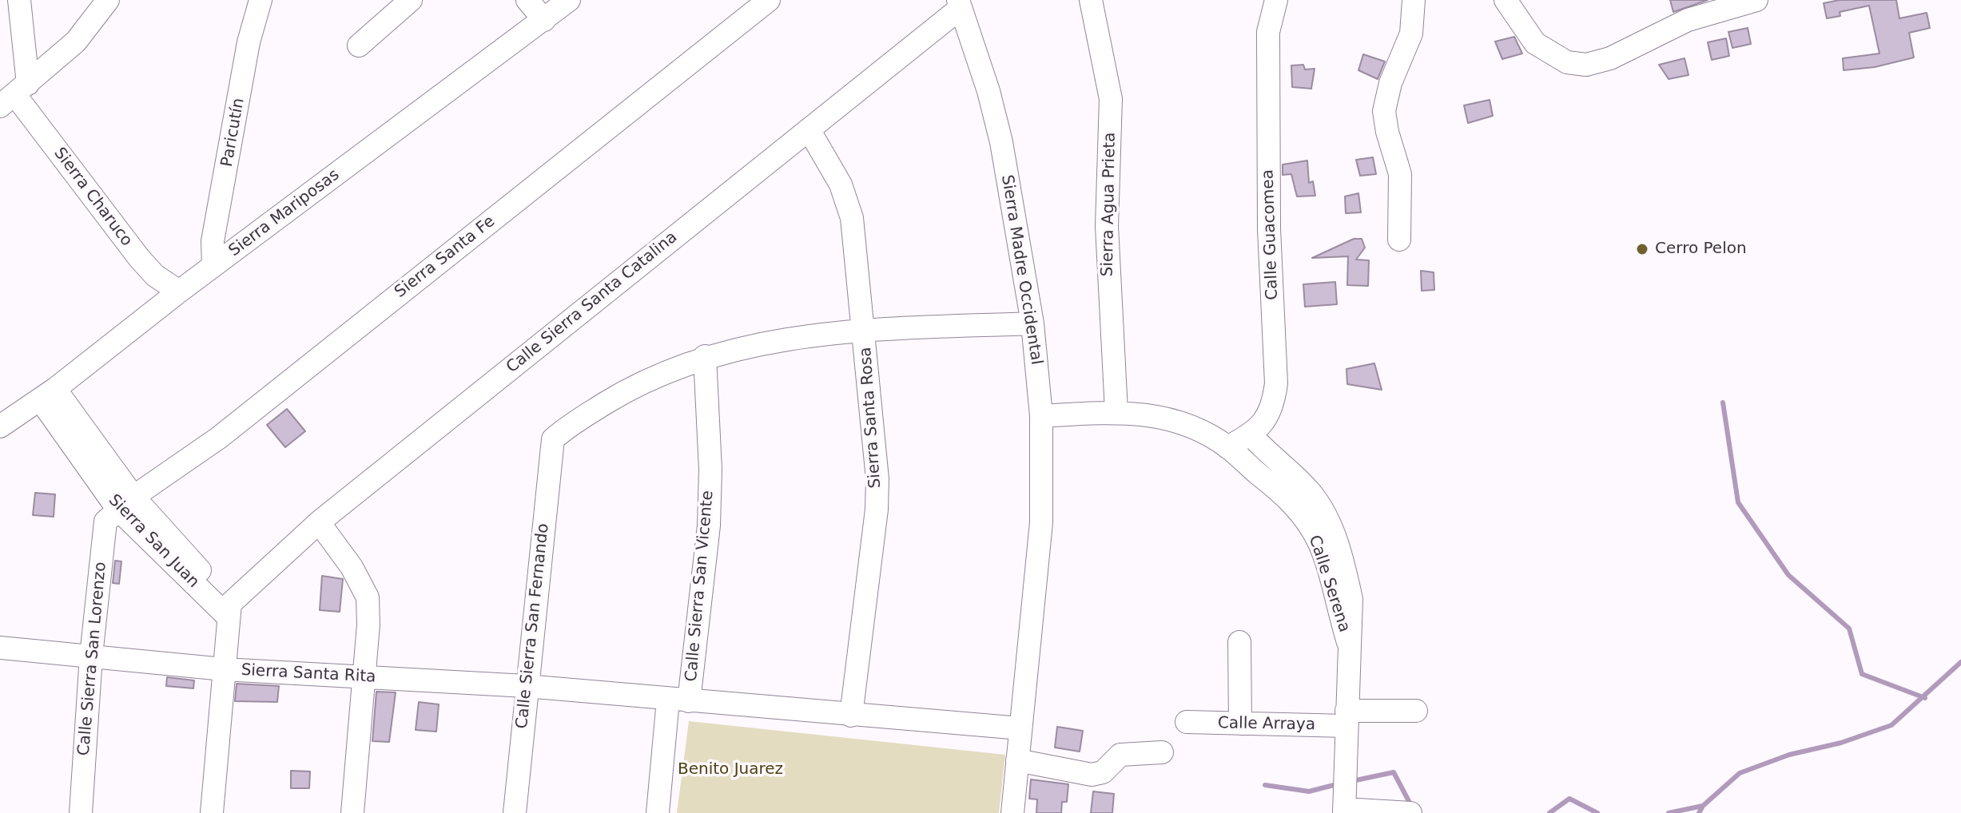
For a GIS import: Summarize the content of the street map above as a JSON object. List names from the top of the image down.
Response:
{
  "streets": {
    "street": [
      "Paricutín",
      "Sierra Charuco",
      "Sierra Agua Prieta",
      "Sierra Mariposas",
      "Calle Guacomea",
      "Sierra Santa Fe",
      "Sierra Madre Occidental",
      "Calle Sierra Santa Catalina",
      "Sierra Santa Rosa",
      "Sierra San Juan",
      "Calle Serena",
      "Calle Sierra San Vicente",
      "Calle Sierra San Fernando",
      "Calle Sierra San Lorenzo",
      "Sierra Santa Rita",
      "Calle Arraya"
    ]
  },
  "crossings": [
    ["Paricutín", "Sierra Mariposas"],
    ["Sierra Charuco", "Sierra Mariposas"],
    ["Sierra Agua Prieta", "Calle Serena"],
    ["Sierra Mariposas", "Sierra San Juan"],
    ["Calle Guacomea", "Calle Serena"],
    ["Sierra Santa Fe", "Sierra San Juan"],
    ["Sierra Santa Fe", "Calle Sierra San Lorenzo"],
    ["Sierra Madre Occidental", "Calle Sierra Santa Catalina"],
    ["Sierra Madre Occidental", "Calle Serena"],
    ["Sierra Madre Occidental", "Sierra Santa Rita"],
    ["Calle Sierra Santa Catalina", "Sierra Santa Rosa"],
    ["Calle Sierra Santa Catalina", "Sierra San Juan"],
    ["Sierra Santa Rosa", "Sierra Santa Rita"],
    ["Sierra San Juan", "Calle Sierra San Lorenzo"],
    ["Calle Serena", "Calle Arraya"],
    ["Calle Sierra San Vicente", "Calle Sierra San Fernando"],
    ["Calle Sierra San Vicente", "Sierra Santa Rita"],
    ["Calle Sierra San Fernando", "Sierra Santa Rita"],
    ["Calle Sierra San Lorenzo", "Sierra Santa Rita"]
  ],
  "parks": ["Benito Juarez"],
  "places": ["Cerro Pelon"]
}
